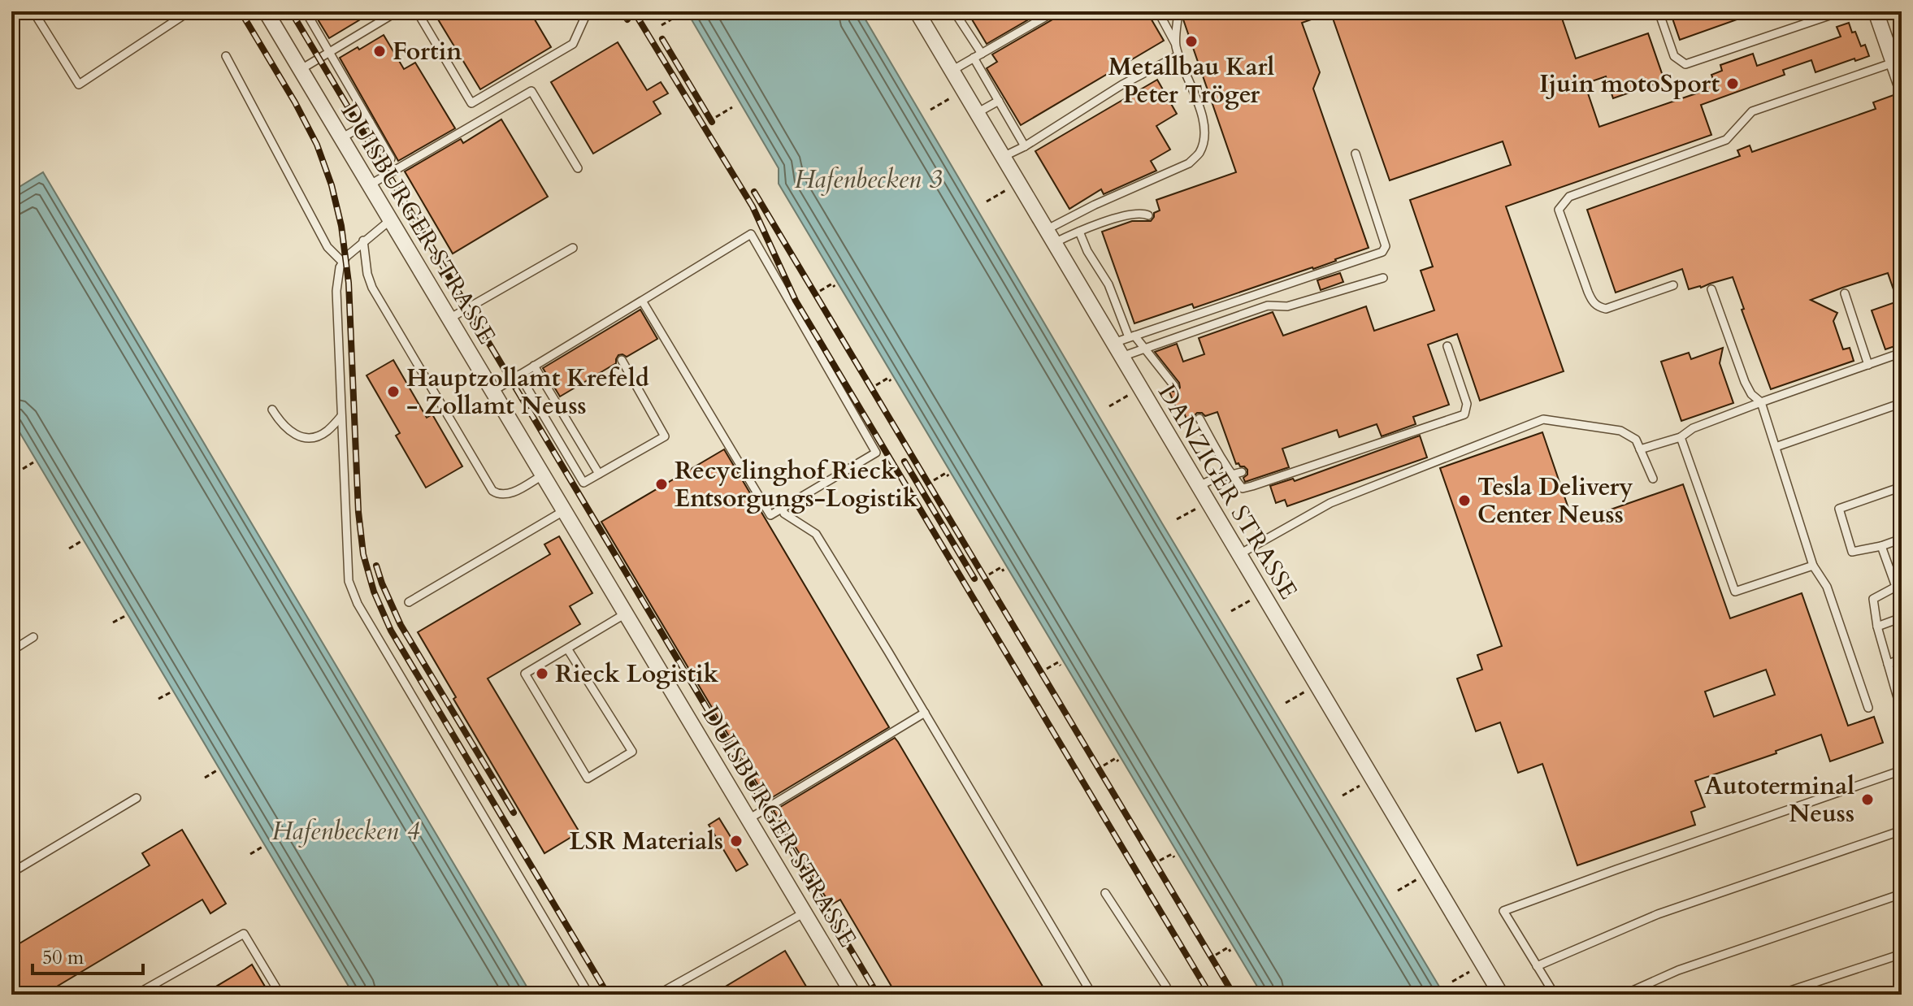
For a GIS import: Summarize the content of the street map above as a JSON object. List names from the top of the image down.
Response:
{
  "streets": {
    "street": ["DUISBURGER STRASSE", "DANZIGER STRASSE"]
  },
  "water": ["Hafenbecken 3", "Hafenbecken 4"],
  "places": [
    "Metallbau Karl Peter Tröger",
    "Fortin",
    "Ijuin motoSport",
    "Hauptzollamt Krefeld - Zollamt Neuss",
    "Recyclinghof Rieck Entsorgungs-Logistik",
    "Tesla Delivery Center Neuss",
    "Rieck Logistik",
    "Autoterminal Neuss",
    "LSR Materials"
  ],
  "scale_bar": "50 m"
}
